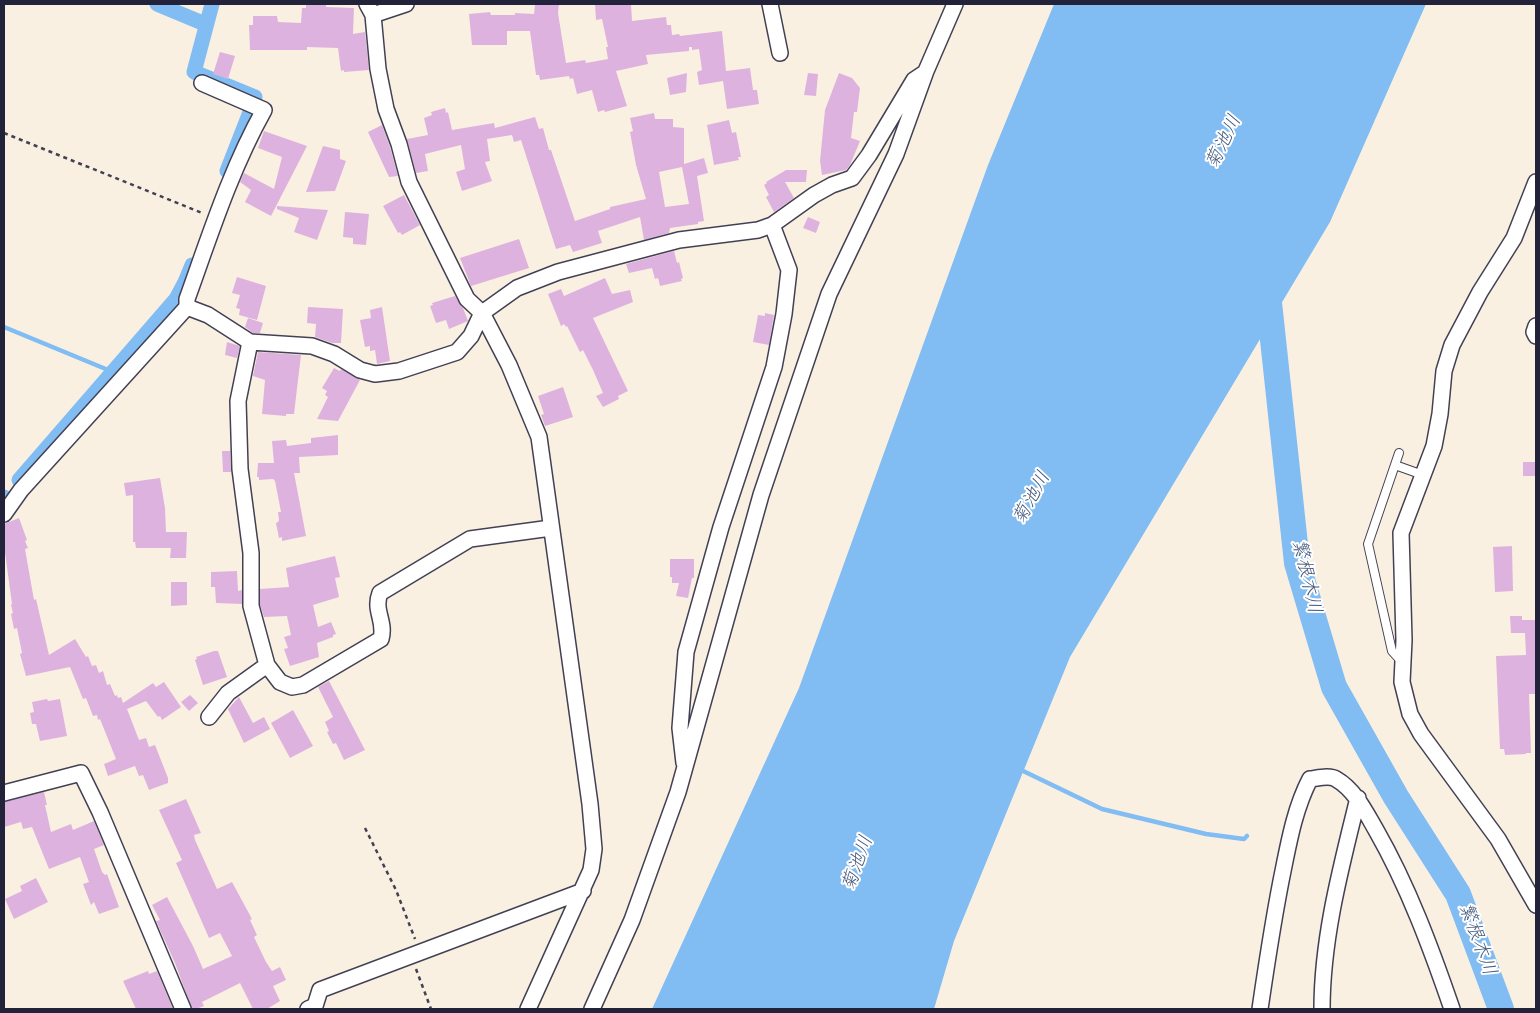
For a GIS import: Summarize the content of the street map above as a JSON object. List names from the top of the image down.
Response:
{
  "water": ["菊池川", "繁根木川"]
}
